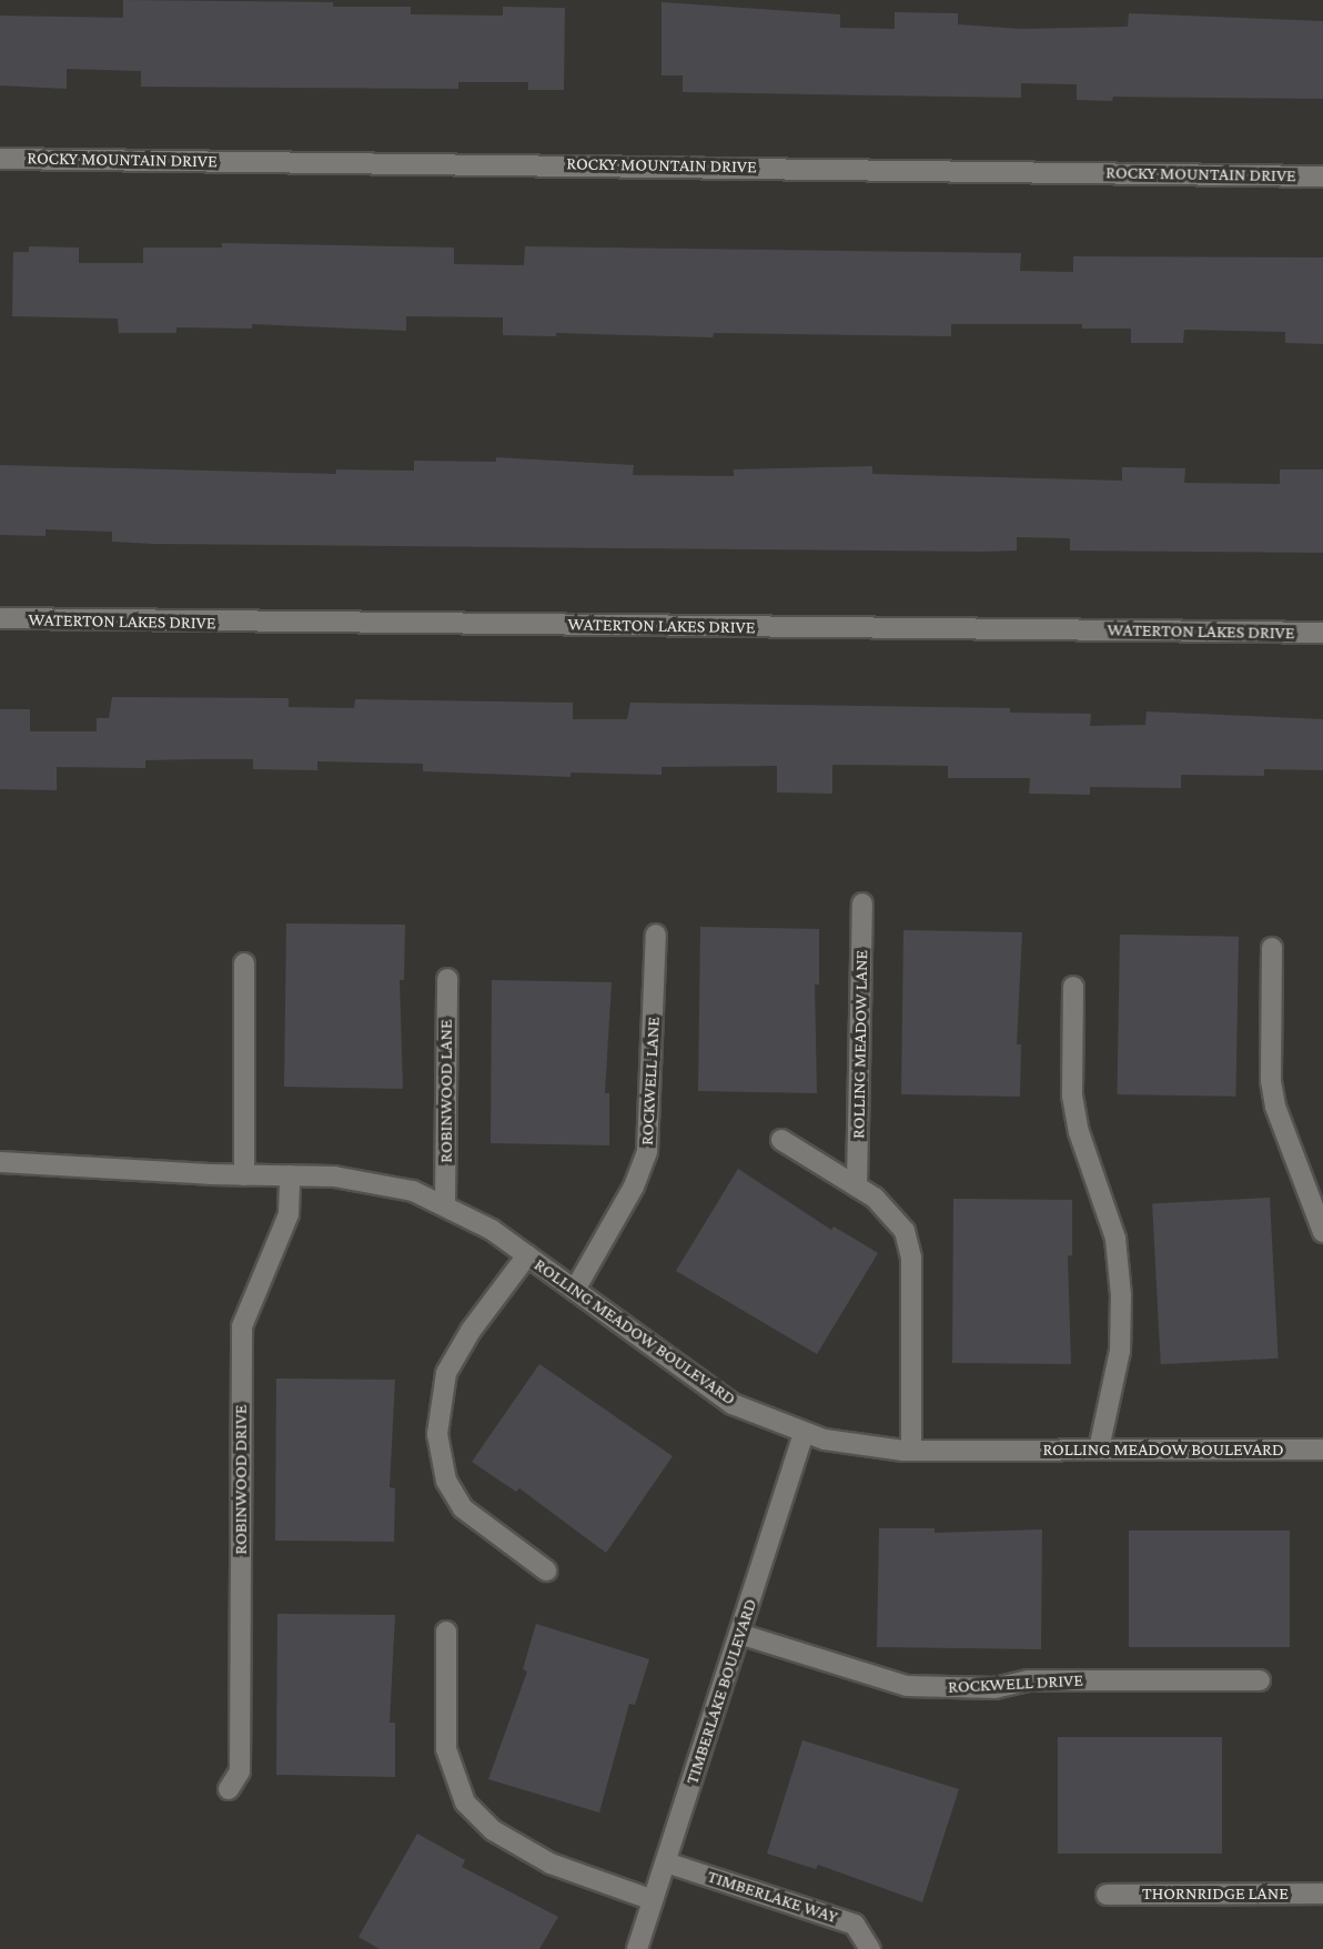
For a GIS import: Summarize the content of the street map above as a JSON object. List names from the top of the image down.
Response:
{
  "streets": {
    "street": [
      "ROCKY MOUNTAIN DRIVE",
      "WATERTON LAKES DRIVE",
      "ROLLING MEADOW LANE",
      "ROCKWELL LANE",
      "ROBINWOOD LANE",
      "ROLLING MEADOW BOULEVARD",
      "ROBINWOOD DRIVE",
      "ROCKWELL DRIVE",
      "TIMBERLAKE BOULEVARD",
      "THORNRIDGE LANE",
      "TIMBERLAKE WAY"
    ]
  },
  "crossings": [
    ["ROCKWELL LANE", "ROLLING MEADOW BOULEVARD"],
    ["ROBINWOOD LANE", "ROLLING MEADOW BOULEVARD"],
    ["ROLLING MEADOW BOULEVARD", "ROBINWOOD DRIVE"],
    ["ROLLING MEADOW BOULEVARD", "TIMBERLAKE BOULEVARD"],
    ["ROCKWELL DRIVE", "TIMBERLAKE BOULEVARD"],
    ["TIMBERLAKE BOULEVARD", "TIMBERLAKE WAY"]
  ]
}
